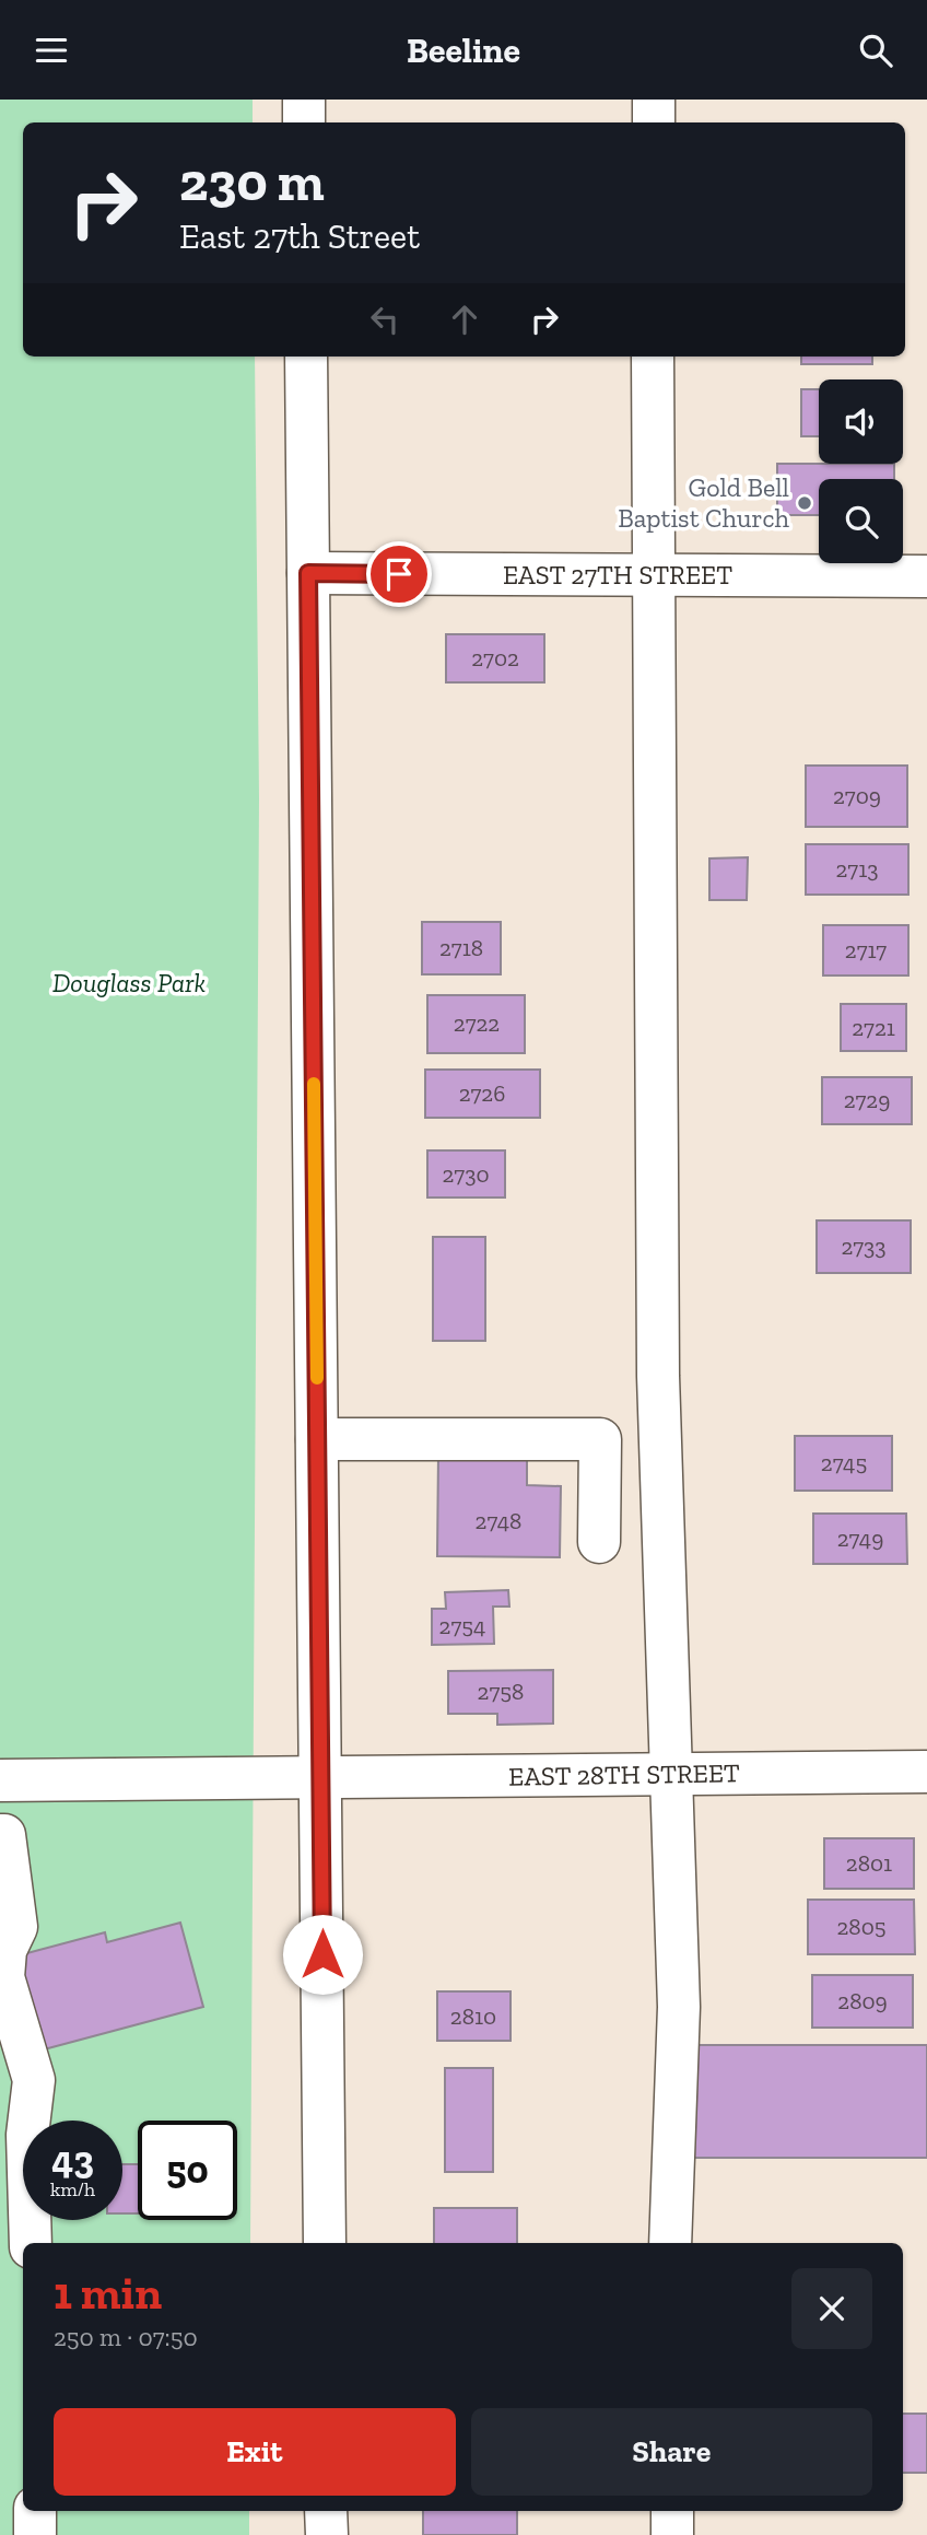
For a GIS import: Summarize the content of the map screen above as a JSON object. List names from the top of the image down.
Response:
{
  "streets": {
    "main road": ["EAST 27TH STREET", "EAST 28TH STREET"]
  },
  "parks": ["Douglass Park"],
  "places": ["Gold Bell Baptist Church"],
  "house_numbers": [
    "2702",
    "2709",
    "2713",
    "2718",
    "2717",
    "2722",
    "2721",
    "2726",
    "2729",
    "2730",
    "2733",
    "2745",
    "2748",
    "2749",
    "2754",
    "2758",
    "2801",
    "2805",
    "2809",
    "2810"
  ],
  "page": {
    "header": "Beeline",
    "turn": ["230 m", "East 27th Street"],
    "speed": "43 km/h",
    "limit": "50",
    "heading": ["1 min", "250 m · 07:50"],
    "buttons": ["Exit", "Share"]
  }
}
